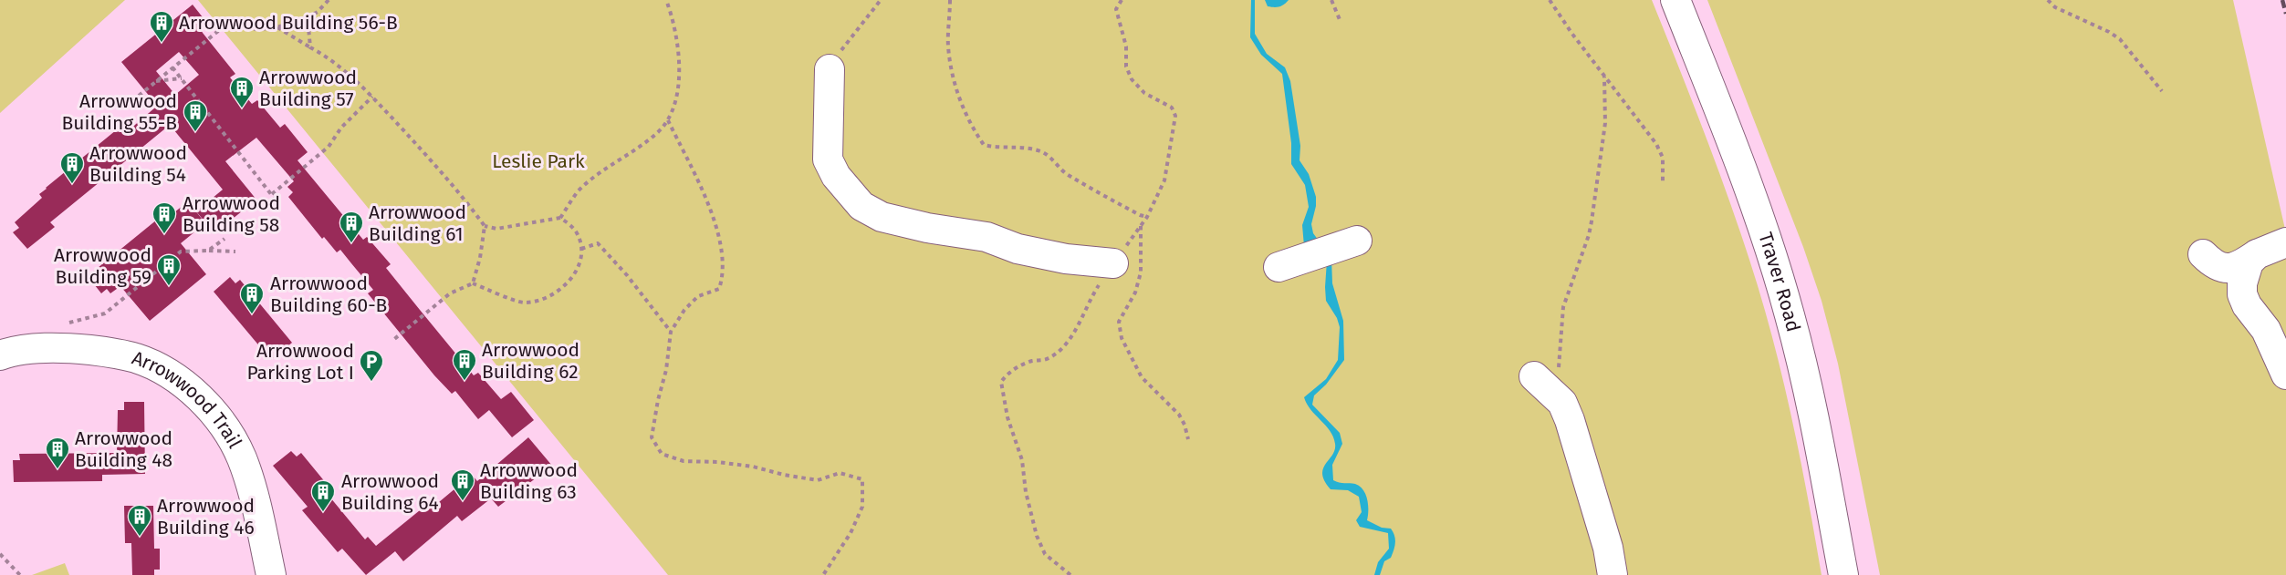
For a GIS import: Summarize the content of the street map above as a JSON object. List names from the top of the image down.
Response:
{
  "streets": {
    "street": ["Traver Road", "Arrowwood Trail"]
  },
  "parks": ["Leslie Park"],
  "places": {
    "building": [
      "Arrowwood Building 56-B",
      "Arrowwood Building 57",
      "Arrowwood Building 55-B",
      "Arrowwood Building 54",
      "Arrowwood Building 58",
      "Arrowwood Building 61",
      "Arrowwood Building 59",
      "Arrowwood Building 60-B",
      "Arrowwood Building 62",
      "Arrowwood Building 48",
      "Arrowwood Building 63",
      "Arrowwood Building 64",
      "Arrowwood Building 46"
    ],
    "parking": ["Arrowwood Parking Lot I"]
  }
}
